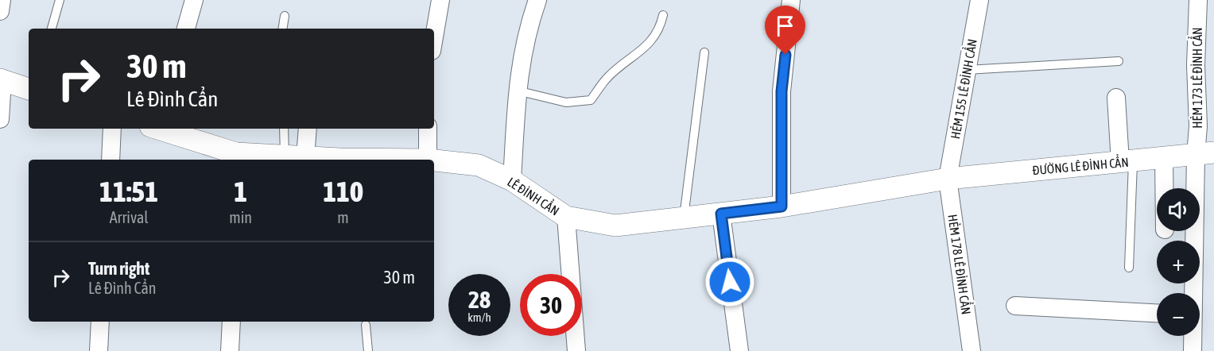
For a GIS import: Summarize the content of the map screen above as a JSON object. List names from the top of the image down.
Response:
{
  "streets": {
    "street": [
      "HẺM 173 LÊ ĐÌNH CẨN",
      "HẺM 155 LÊ ĐÌNH CẨN",
      "ĐƯỜNG LÊ ĐÌNH CẨN",
      "LÊ ĐÌNH CẨN",
      "HẺM 178 LÊ ĐÌNH CẨN"
    ]
  },
  "crossings": [
    ["HẺM 173 LÊ ĐÌNH CẨN", "ĐƯỜNG LÊ ĐÌNH CẨN"],
    ["HẺM 155 LÊ ĐÌNH CẨN", "ĐƯỜNG LÊ ĐÌNH CẨN"],
    ["HẺM 155 LÊ ĐÌNH CẨN", "LÊ ĐÌNH CẨN"],
    ["HẺM 155 LÊ ĐÌNH CẨN", "HẺM 178 LÊ ĐÌNH CẨN"],
    ["ĐƯỜNG LÊ ĐÌNH CẨN", "LÊ ĐÌNH CẨN"],
    ["ĐƯỜNG LÊ ĐÌNH CẨN", "HẺM 178 LÊ ĐÌNH CẨN"],
    ["LÊ ĐÌNH CẨN", "HẺM 178 LÊ ĐÌNH CẨN"]
  ],
  "page": {
    "turn": ["30 m", "Lê Đình Cẩn"],
    "eta": [
      "11:51",
      "Arrival",
      "1",
      "min",
      "110",
      "m"
    ],
    "map_buttons": ["+", "−"],
    "list": [
      {
        "name": "Turn right",
        "note": "Lê Đình Cẩn",
        "value": "30 m"
      }
    ],
    "speed": "28 km/h",
    "limit": "30"
  }
}
